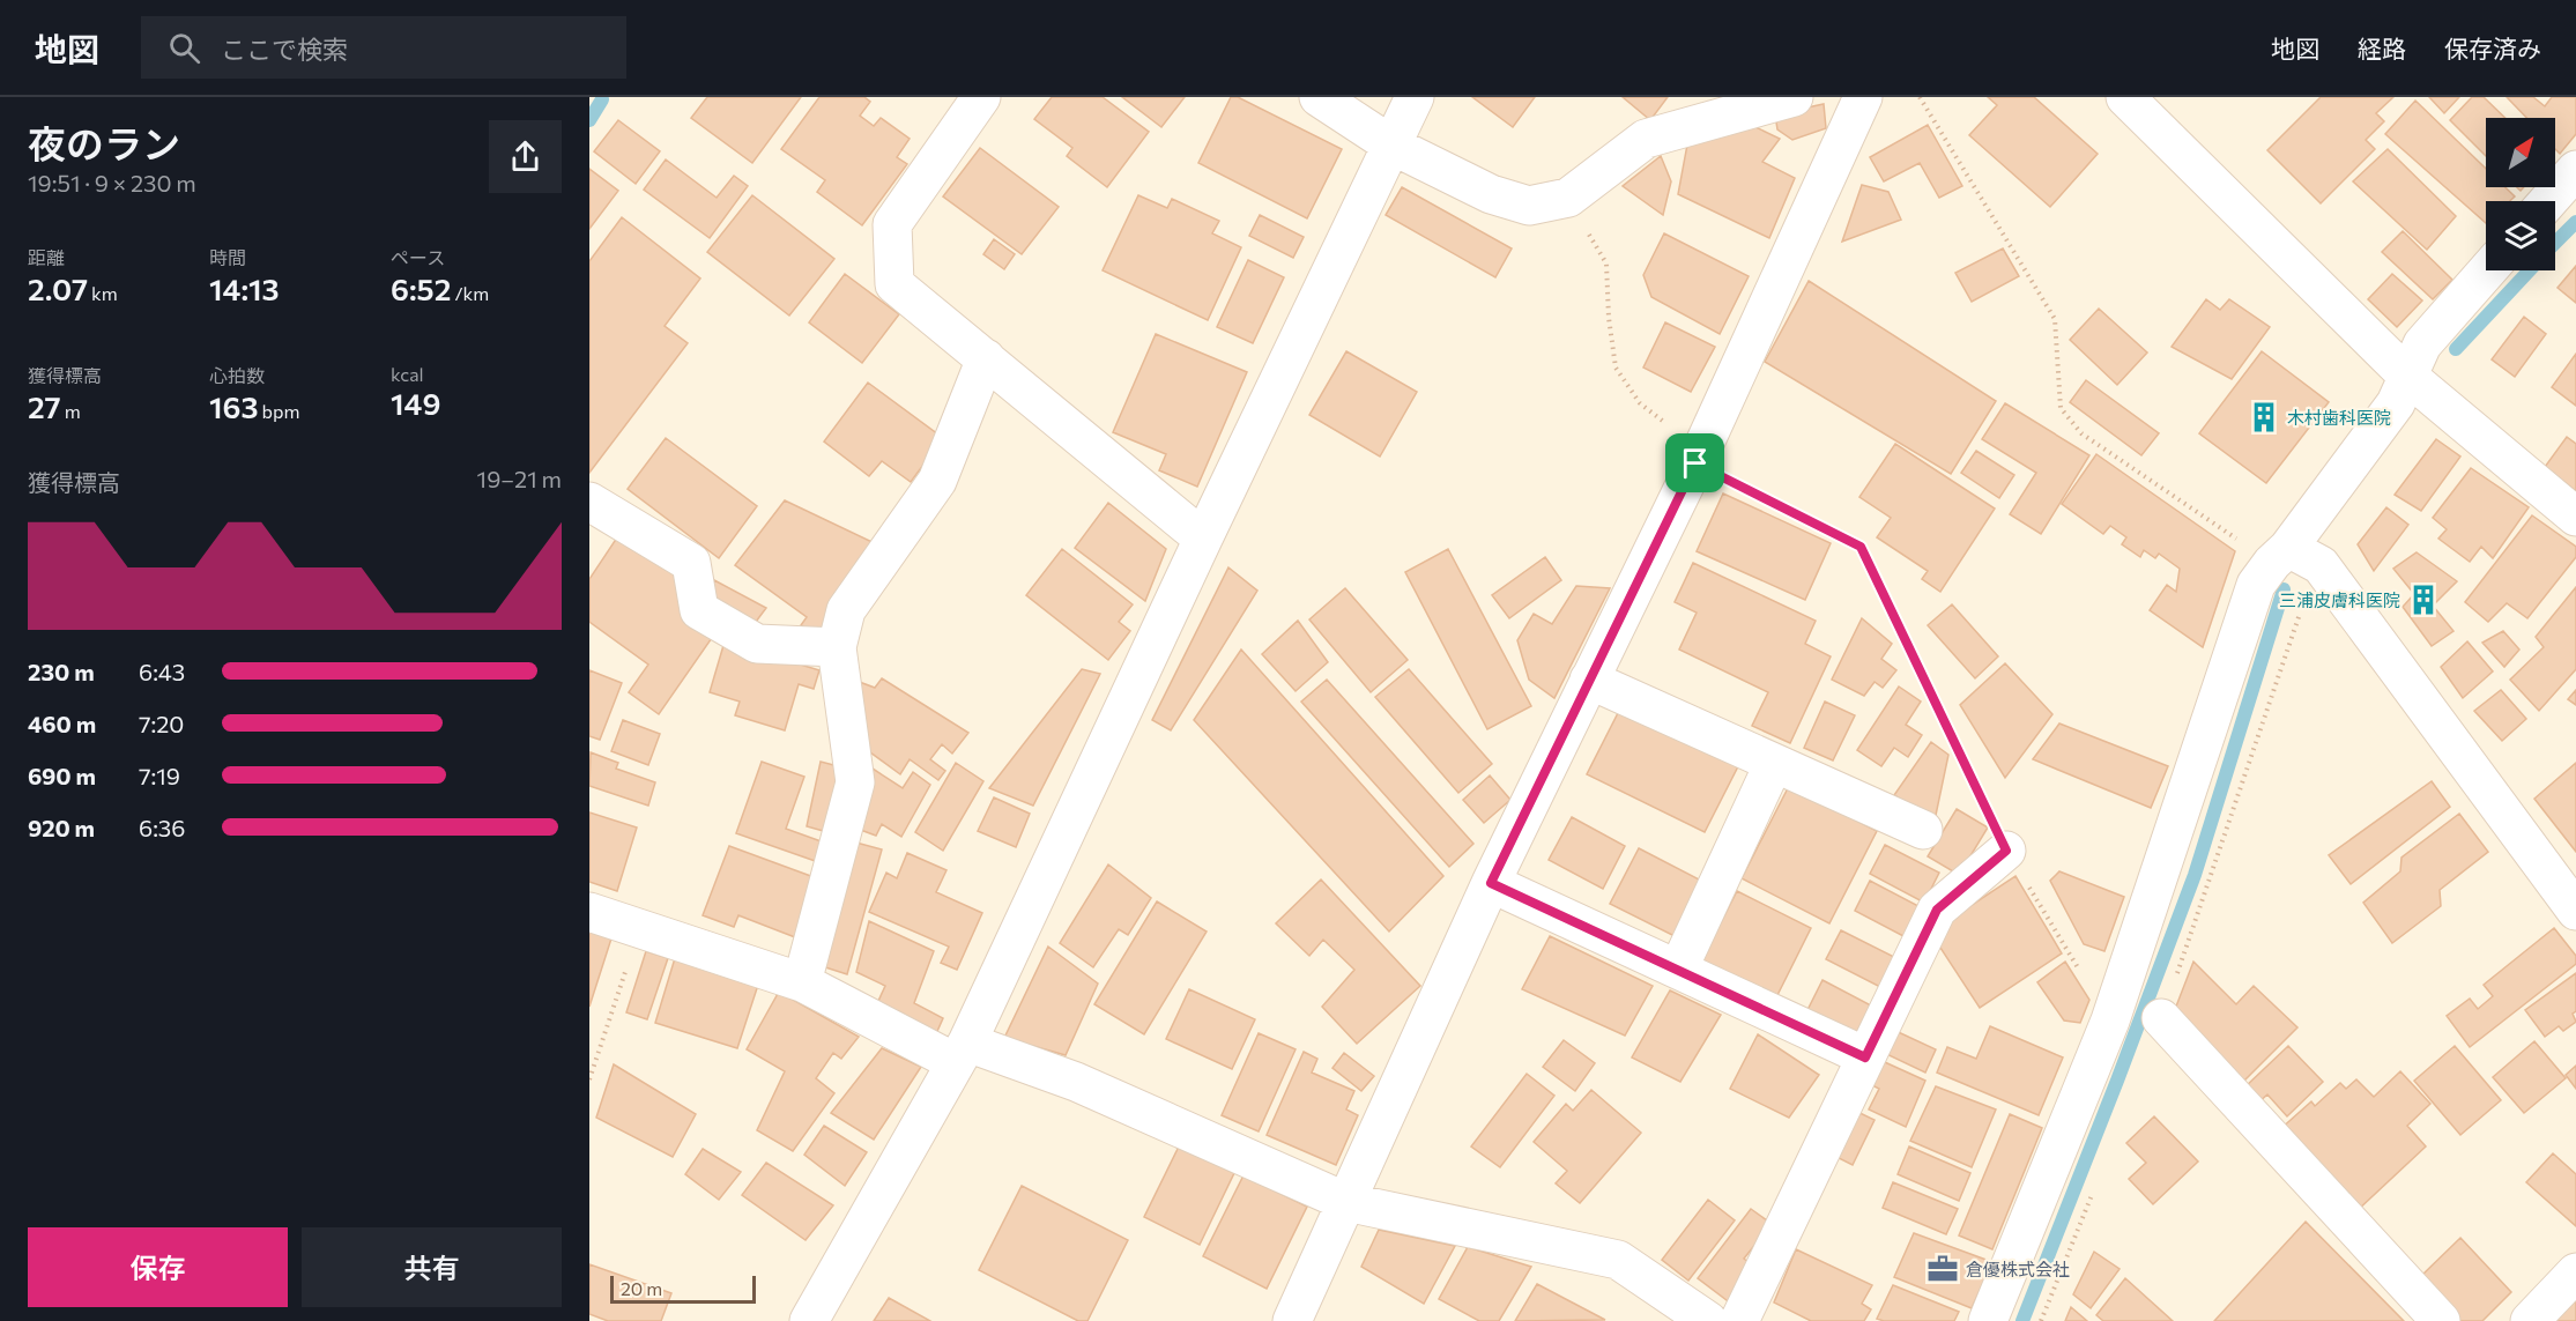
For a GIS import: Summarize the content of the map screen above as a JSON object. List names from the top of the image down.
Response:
{
  "places": {
    "building": ["木村歯科医院", "三浦皮膚科医院"],
    "office": ["倉優株式会社"]
  },
  "scale_bar": "20 m",
  "north": "top right",
  "page": {
    "header": "地図",
    "search": "ここで検索",
    "nav": ["地図", "経路", "保存済み"],
    "heading": ["夜のラン", "19:51 · 9 × 230 m"],
    "stats": [
      ["距離", "2.07 km"],
      ["時間", "14:13"],
      ["ペース", "6:52 /km"],
      ["獲得標高", "27 m"],
      ["心拍数", "163 bpm"],
      ["kcal", "149"]
    ],
    "chart": ["獲得標高", "19–21 m"],
    "list": [
      {
        "name": "230 m",
        "note": "6:43"
      },
      {
        "name": "460 m",
        "note": "7:20"
      },
      {
        "name": "690 m",
        "note": "7:19"
      },
      {
        "name": "920 m",
        "note": "6:36"
      }
    ],
    "buttons": ["保存", "共有"],
    "scale": "20 m"
  }
}
